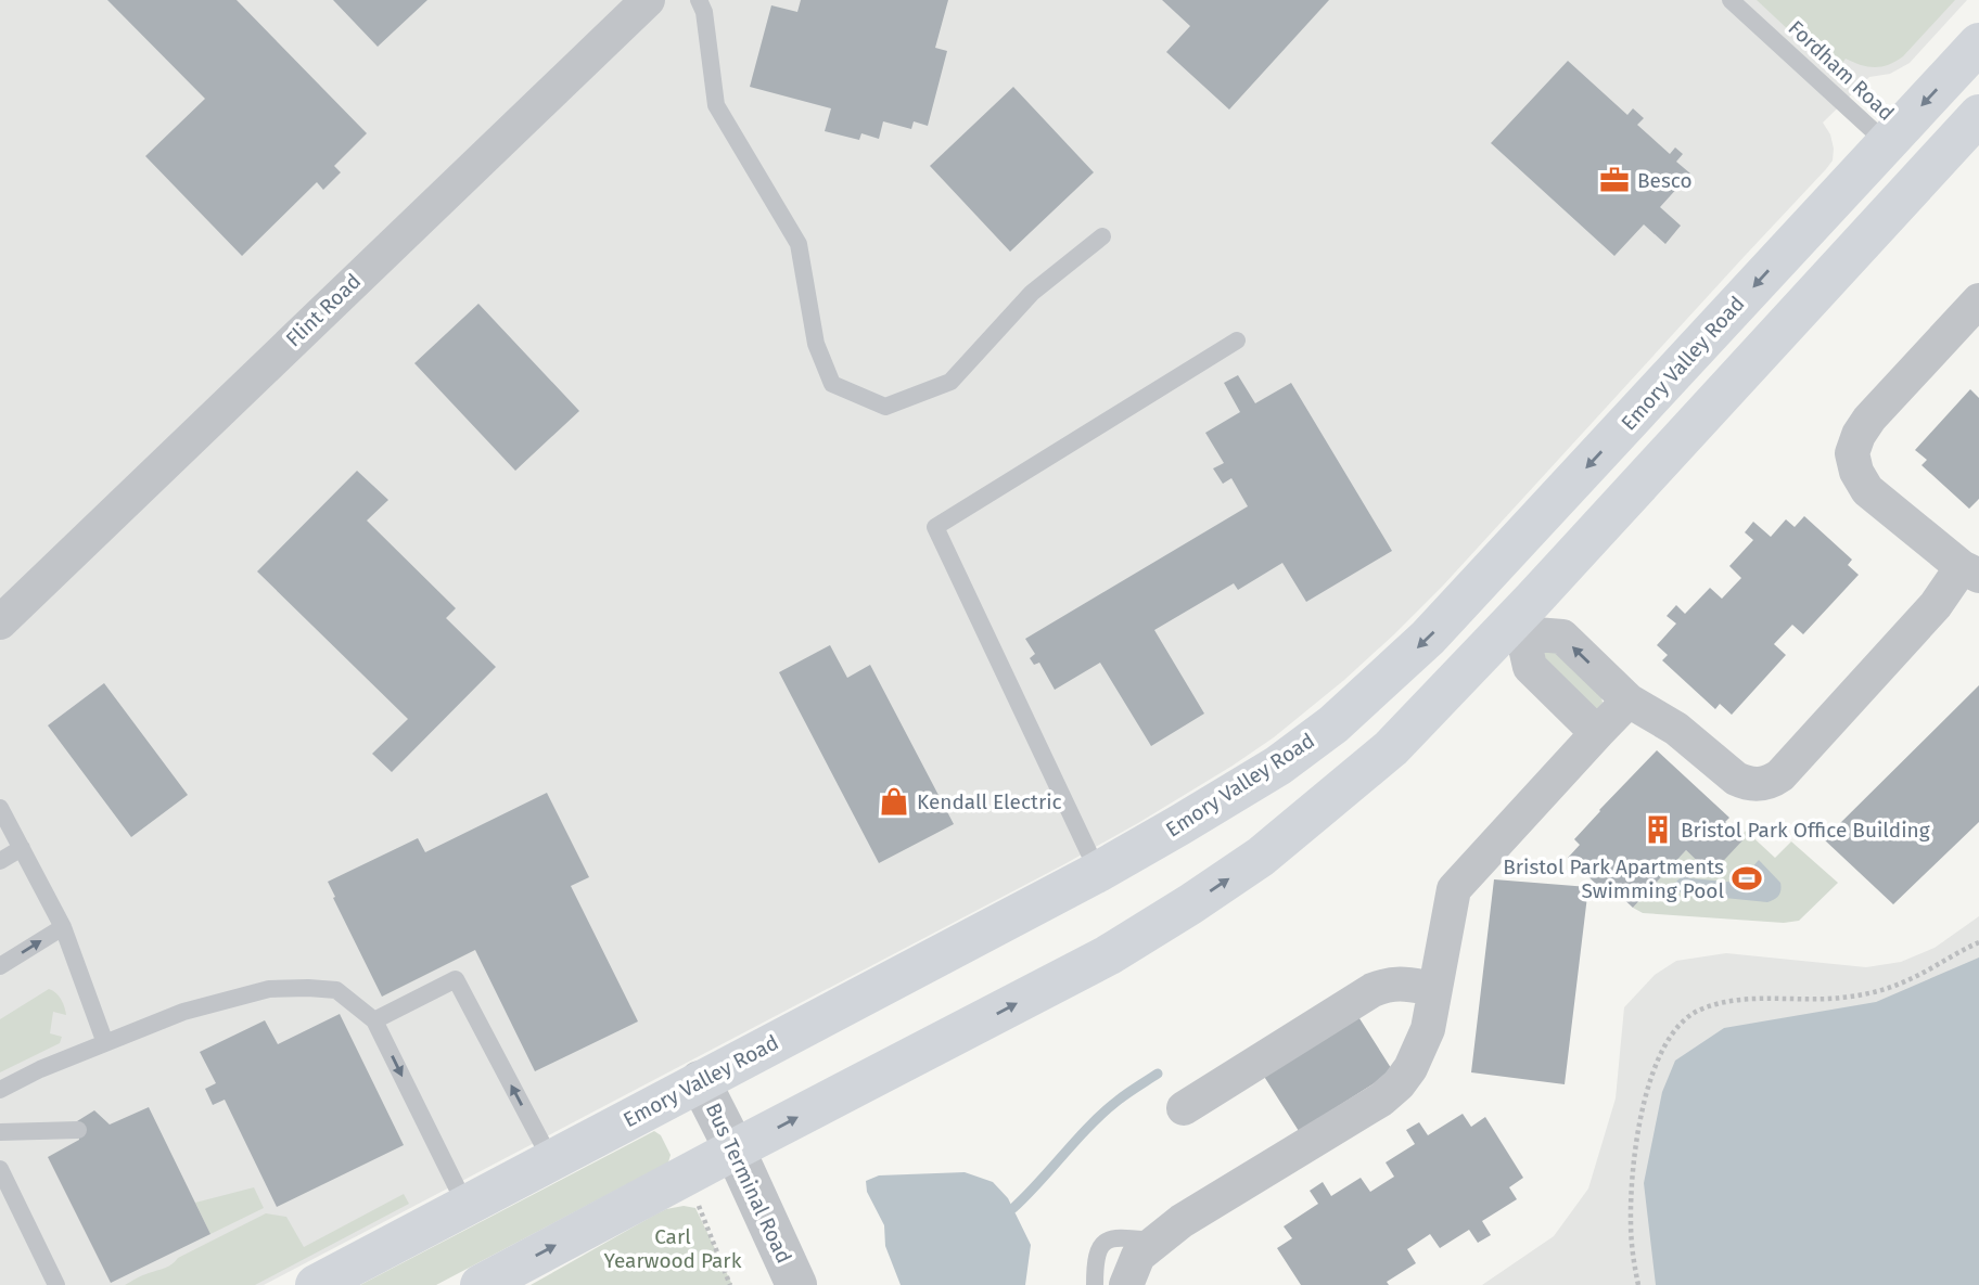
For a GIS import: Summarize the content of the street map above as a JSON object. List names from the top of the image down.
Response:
{
  "streets": {
    "main road": ["Emory Valley Road"],
    "street": ["Flint Road", "Bus Terminal Road"],
    "lane": ["Fordham Road"]
  },
  "crossings": [
    ["Fordham Road", "Emory Valley Road"],
    ["Emory Valley Road", "Bus Terminal Road"]
  ],
  "parks": ["Carl Yearwood Park"],
  "places": {
    "office": ["Besco"],
    "shop": ["Kendall Electric"],
    "building": ["Bristol Park Office Building"],
    "sports": ["Bristol Park Apartments Swimming Pool"]
  }
}
